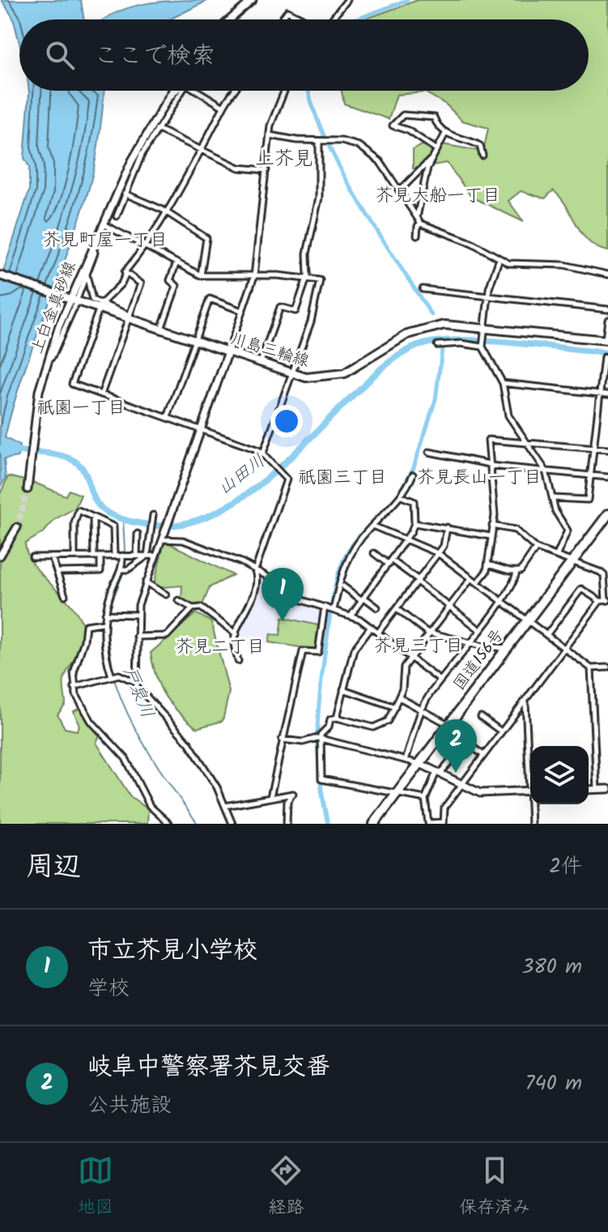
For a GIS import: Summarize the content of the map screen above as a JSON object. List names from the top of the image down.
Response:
{
  "streets": {
    "highway": ["国道156号"],
    "main road": ["上白金真砂線", "川島三輪線"]
  },
  "crossings": [
    ["上白金真砂線", "川島三輪線"]
  ],
  "districts": [
    "上芥見",
    "芥見大船一丁目",
    "芥見町屋一丁目",
    "祇園一丁目",
    "祇園三丁目",
    "芥見長山一丁目",
    "芥見三丁目",
    "芥見二丁目"
  ],
  "water": ["山田川", "戸泉川"],
  "page": {
    "search": "ここで検索",
    "pins": ["1", "2"],
    "heading": ["周辺", "2件"],
    "list": [
      {
        "mark": "1",
        "name": "市立芥見小学校",
        "note": "学校",
        "value": "380 m"
      },
      {
        "mark": "2",
        "name": "岐阜中警察署芥見交番",
        "note": "公共施設",
        "value": "740 m"
      }
    ],
    "nav": ["地図", "経路", "保存済み"]
  }
}
